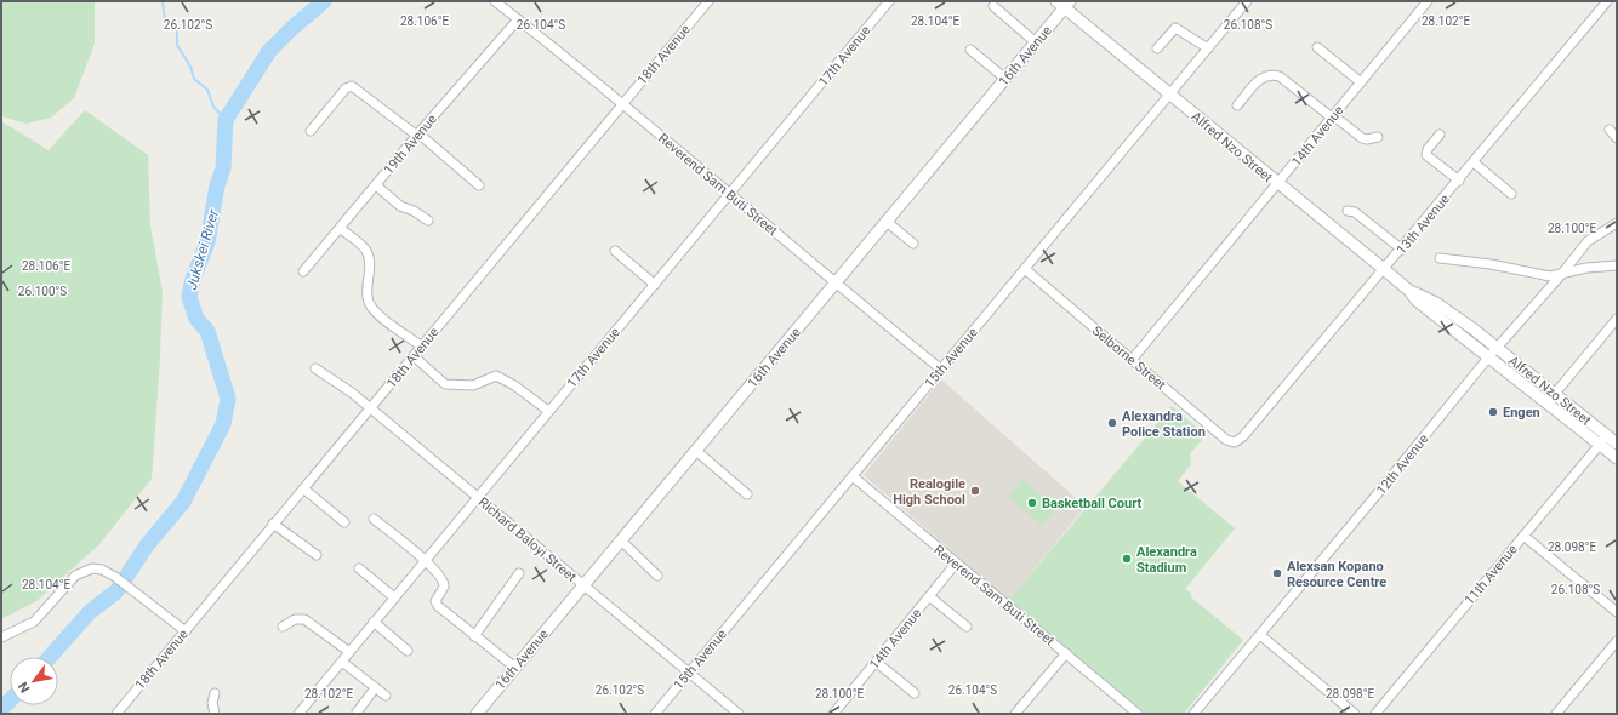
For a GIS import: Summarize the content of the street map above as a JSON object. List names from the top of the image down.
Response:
{
  "streets": {
    "street": [
      "18th Avenue",
      "17th Avenue",
      "16th Avenue",
      "14th Avenue",
      "19th Avenue",
      "Alfred Nzo Street",
      "Reverend Sam Buti Street",
      "13th Avenue",
      "15th Avenue",
      "Selborne Street",
      "12th Avenue",
      "Richard Baloyi Street",
      "11th Avenue"
    ]
  },
  "crossings": [
    ["18th Avenue", "Reverend Sam Buti Street"],
    ["18th Avenue", "Richard Baloyi Street"],
    ["17th Avenue", "Reverend Sam Buti Street"],
    ["17th Avenue", "Richard Baloyi Street"],
    ["16th Avenue", "Alfred Nzo Street"],
    ["16th Avenue", "Reverend Sam Buti Street"],
    ["16th Avenue", "Richard Baloyi Street"],
    ["14th Avenue", "Alfred Nzo Street"],
    ["14th Avenue", "Reverend Sam Buti Street"],
    ["14th Avenue", "Selborne Street"],
    ["19th Avenue", "Reverend Sam Buti Street"],
    ["Alfred Nzo Street", "13th Avenue"],
    ["Alfred Nzo Street", "15th Avenue"],
    ["Alfred Nzo Street", "12th Avenue"],
    ["Alfred Nzo Street", "11th Avenue"],
    ["Reverend Sam Buti Street", "15th Avenue"],
    ["13th Avenue", "Selborne Street"],
    ["15th Avenue", "Selborne Street"],
    ["15th Avenue", "Richard Baloyi Street"]
  ],
  "water": ["Jukskei River"],
  "places": [
    "Engen",
    "Alexandra Police Station",
    "Realogile High School",
    "Basketball Court",
    "Alexandra Stadium",
    "Alexsan Kopano Resource Centre"
  ],
  "north": "bottom left",
  "coordinates": [
    "28.106°E",
    "28.104°E",
    "28.102°E",
    "26.104°S",
    "26.102°S",
    "26.108°S",
    "28.100°E",
    "26.100°S",
    "28.098°E"
  ]
}
